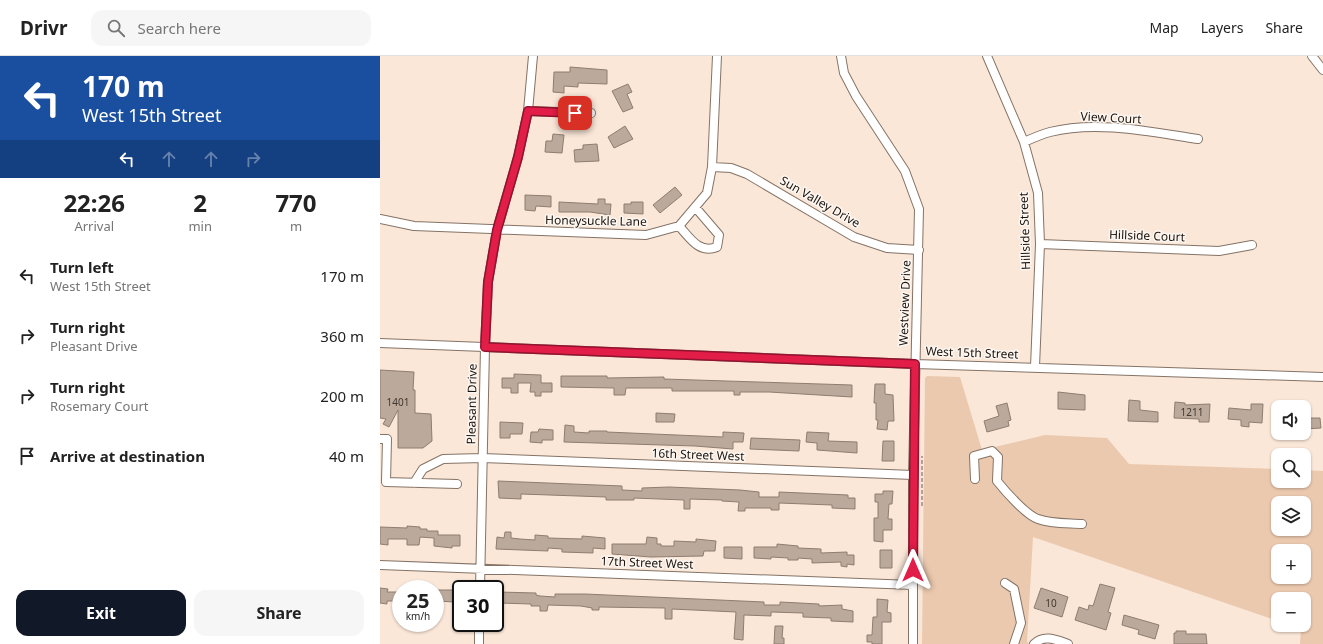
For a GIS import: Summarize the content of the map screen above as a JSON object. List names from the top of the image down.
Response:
{
  "streets": {
    "street": [
      "View Court",
      "Sun Valley Drive",
      "Honeysuckle Lane",
      "Hillside Street",
      "Hillside Court",
      "Westview Drive",
      "West 15th Street",
      "Pleasant Drive",
      "16th Street West",
      "17th Street West"
    ]
  },
  "crossings": [
    ["View Court", "Hillside Street"],
    ["Sun Valley Drive", "Westview Drive"],
    ["Honeysuckle Lane", "Pleasant Drive"],
    ["Hillside Street", "Hillside Court"],
    ["Hillside Street", "West 15th Street"],
    ["Westview Drive", "West 15th Street"],
    ["Westview Drive", "16th Street West"],
    ["Westview Drive", "17th Street West"],
    ["West 15th Street", "Pleasant Drive"],
    ["Pleasant Drive", "16th Street West"],
    ["Pleasant Drive", "17th Street West"]
  ],
  "house_numbers": ["1401", "1211", "10"],
  "page": {
    "header": "Drivr",
    "search": "Search here",
    "nav": ["Map", "Layers", "Share"],
    "turn": ["170 m", "West 15th Street"],
    "eta": [
      "22:26",
      "Arrival",
      "2",
      "min",
      "770",
      "m"
    ],
    "list": [
      {
        "name": "Turn left",
        "note": "West 15th Street",
        "value": "170 m"
      },
      {
        "name": "Turn right",
        "note": "Pleasant Drive",
        "value": "360 m"
      },
      {
        "name": "Turn right",
        "note": "Rosemary Court",
        "value": "200 m"
      },
      {
        "name": "Arrive at destination",
        "value": "40 m"
      }
    ],
    "map_buttons": ["+", "−"],
    "speed": "25 km/h",
    "limit": "30",
    "buttons": ["Exit", "Share"]
  }
}
